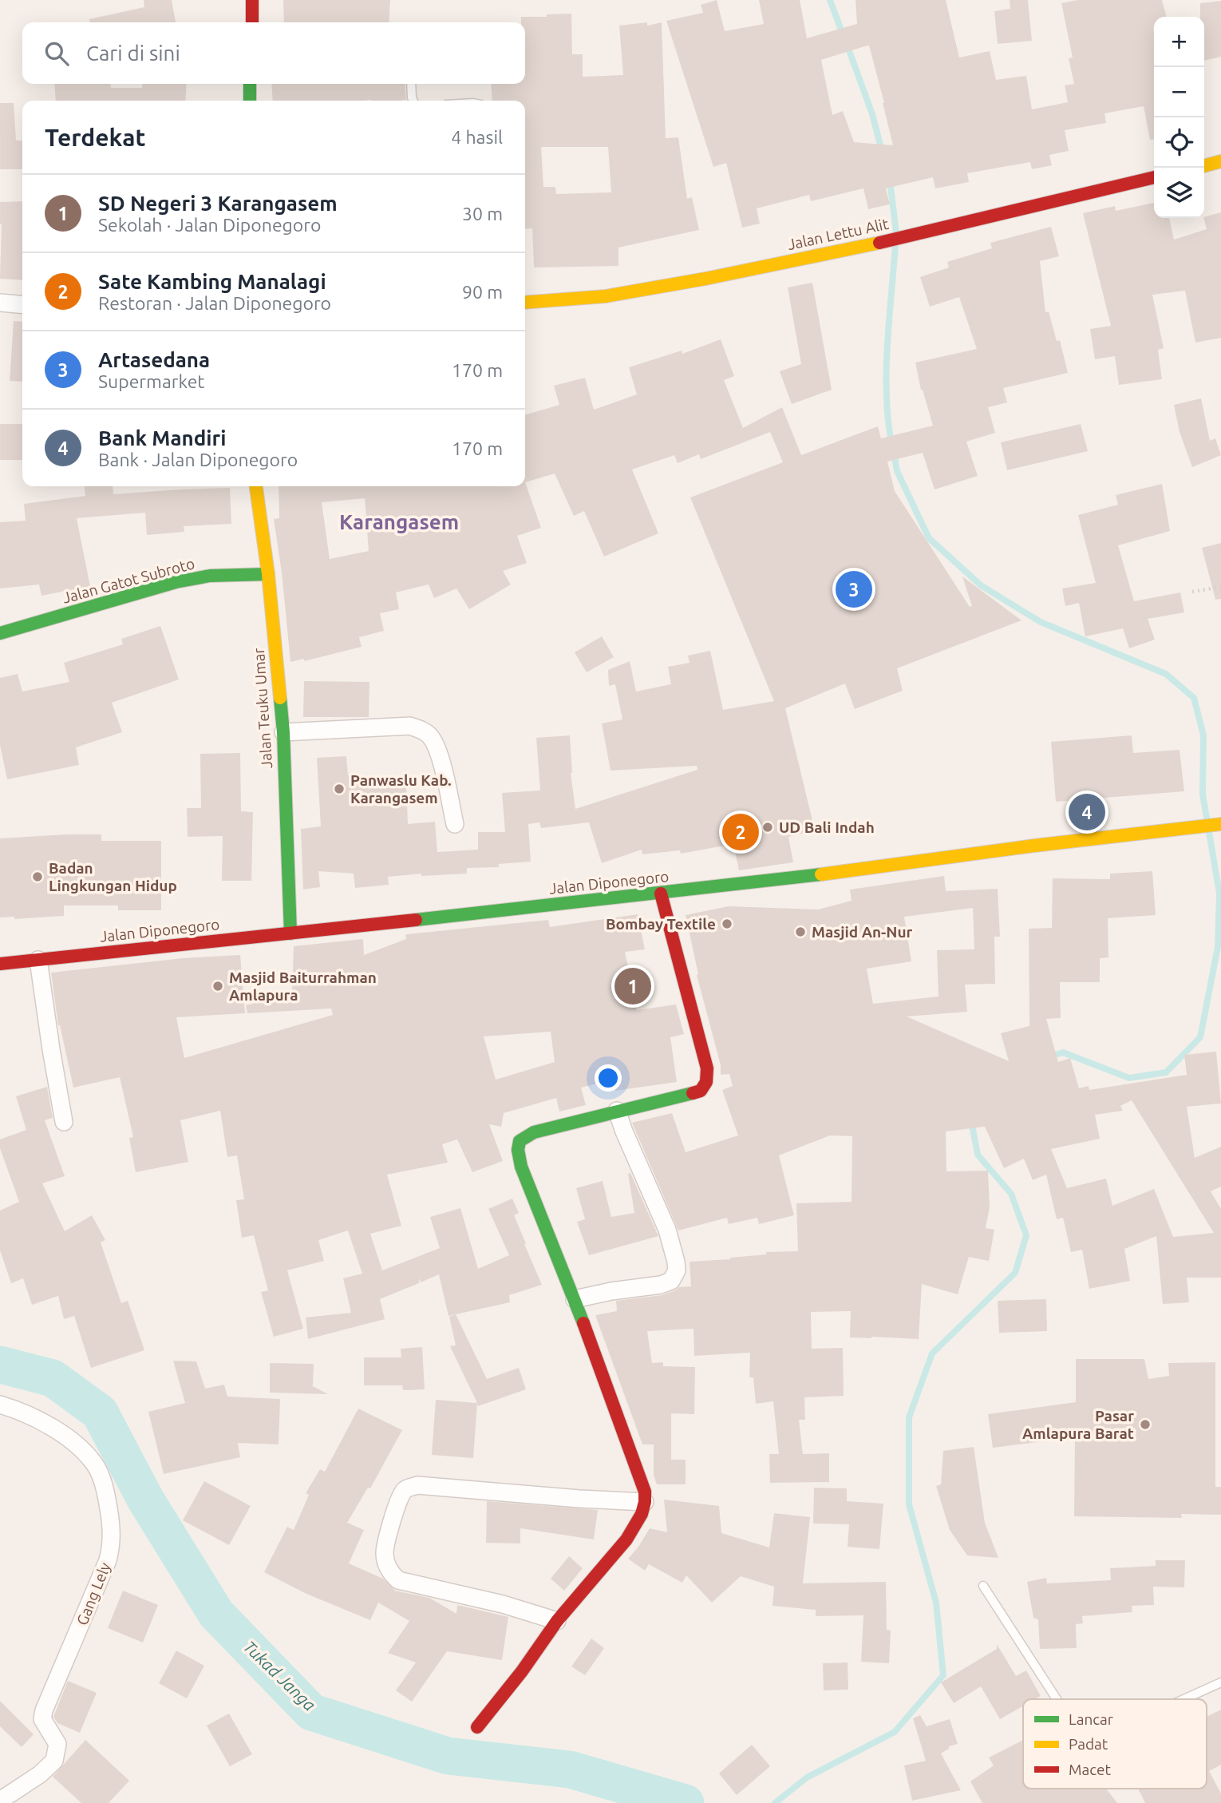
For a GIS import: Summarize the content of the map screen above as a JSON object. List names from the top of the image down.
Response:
{
  "streets": {
    "street": [
      "Jalan Lettu Alit",
      "Jalan Gatot Subroto",
      "Jalan Teuku Umar",
      "Jalan Diponegoro",
      "Gang Lely"
    ]
  },
  "crossings": [
    ["Jalan Gatot Subroto", "Jalan Teuku Umar"],
    ["Jalan Teuku Umar", "Jalan Diponegoro"]
  ],
  "districts": ["Karangasem"],
  "water": ["Tukad Janga"],
  "places": [
    "Panwaslu Kab. Karangasem",
    "UD Bali Indah",
    "Badan Lingkungan Hidup",
    "Bombay Textile",
    "Masjid An-Nur",
    "Masjid Baiturrahman Amlapura",
    "Pasar Amlapura Barat"
  ],
  "legend": ["Lancar", "Padat", "Macet"],
  "page": {
    "map_buttons": ["+", "−"],
    "search": "Cari di sini",
    "heading": ["Terdekat", "4 hasil"],
    "list": [
      {
        "mark": "1",
        "name": "SD Negeri 3 Karangasem",
        "note": "Sekolah · Jalan Diponegoro",
        "value": "30 m"
      },
      {
        "mark": "2",
        "name": "Sate Kambing Manalagi",
        "note": "Restoran · Jalan Diponegoro",
        "value": "90 m"
      },
      {
        "mark": "3",
        "name": "Artasedana",
        "note": "Supermarket",
        "value": "170 m"
      },
      {
        "mark": "4",
        "name": "Bank Mandiri",
        "note": "Bank · Jalan Diponegoro",
        "value": "170 m"
      }
    ],
    "pins": [
      "3",
      "4",
      "2",
      "1"
    ]
  }
}
